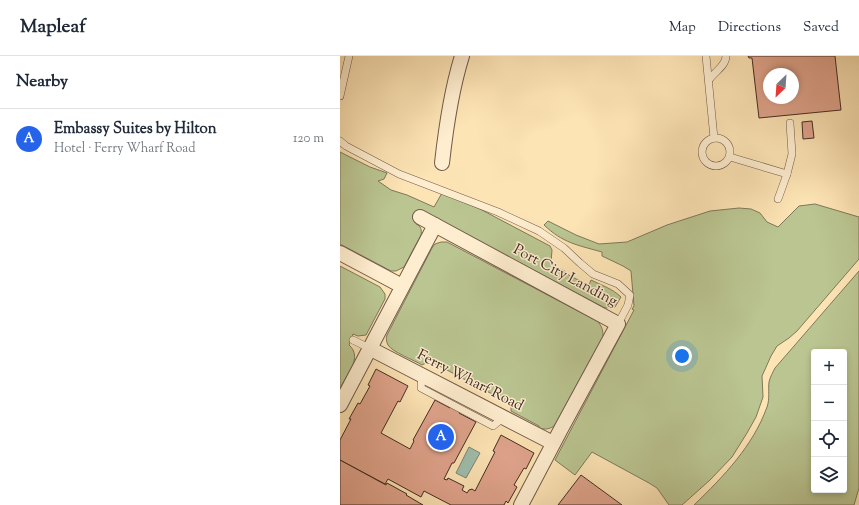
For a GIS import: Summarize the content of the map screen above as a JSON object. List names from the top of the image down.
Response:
{
  "streets": {
    "street": ["Port City Landing", "Ferry Wharf Road"]
  },
  "crossings": [
    ["Port City Landing", "Ferry Wharf Road"]
  ],
  "north": "bottom left",
  "page": {
    "header": "Mapleaf",
    "nav": ["Map", "Directions", "Saved"],
    "heading": "Nearby",
    "list": [
      {
        "mark": "A",
        "name": "Embassy Suites by Hilton",
        "note": "Hotel · Ferry Wharf Road",
        "value": "120 m"
      }
    ],
    "map_buttons": ["+", "−"],
    "pins": "A"
  }
}
